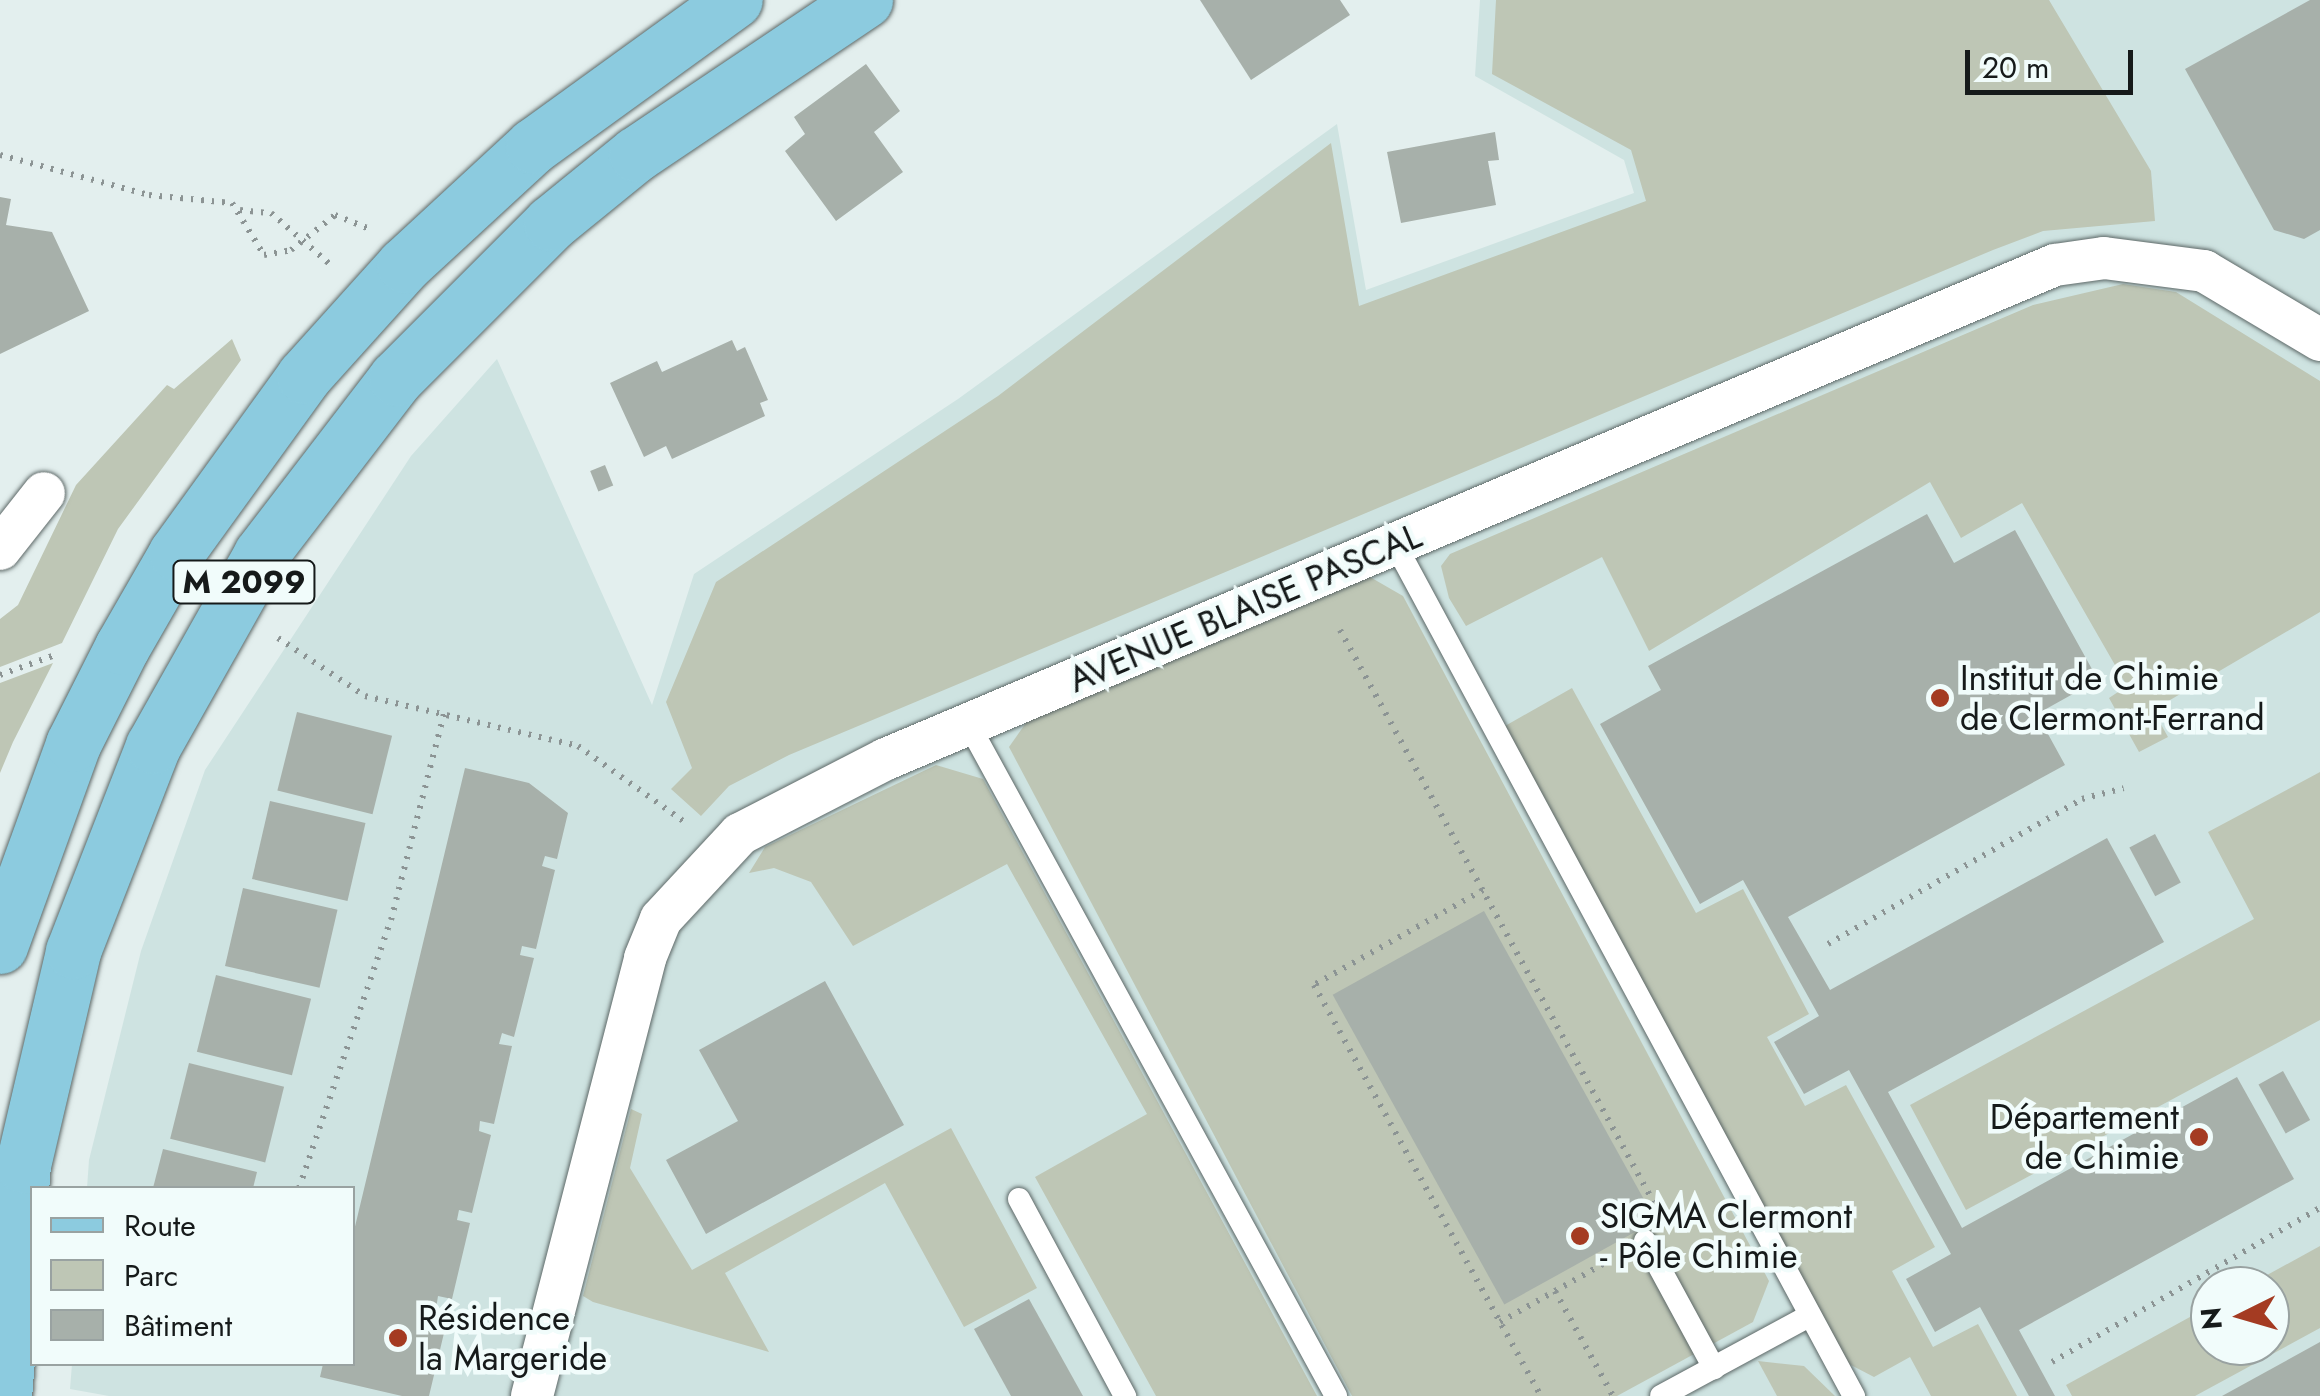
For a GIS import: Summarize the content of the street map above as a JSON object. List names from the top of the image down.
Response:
{
  "streets": {
    "main road": ["M 2099"],
    "street": ["AVENUE BLAISE PASCAL"]
  },
  "places": [
    "Institut de Chimie de Clermont-Ferrand",
    "Département de Chimie",
    "SIGMA Clermont - Pôle Chimie",
    "Résidence la Margeride"
  ],
  "legend": ["Route", "Parc", "Bâtiment"],
  "scale_bar": "20 m",
  "north": "left"
}
